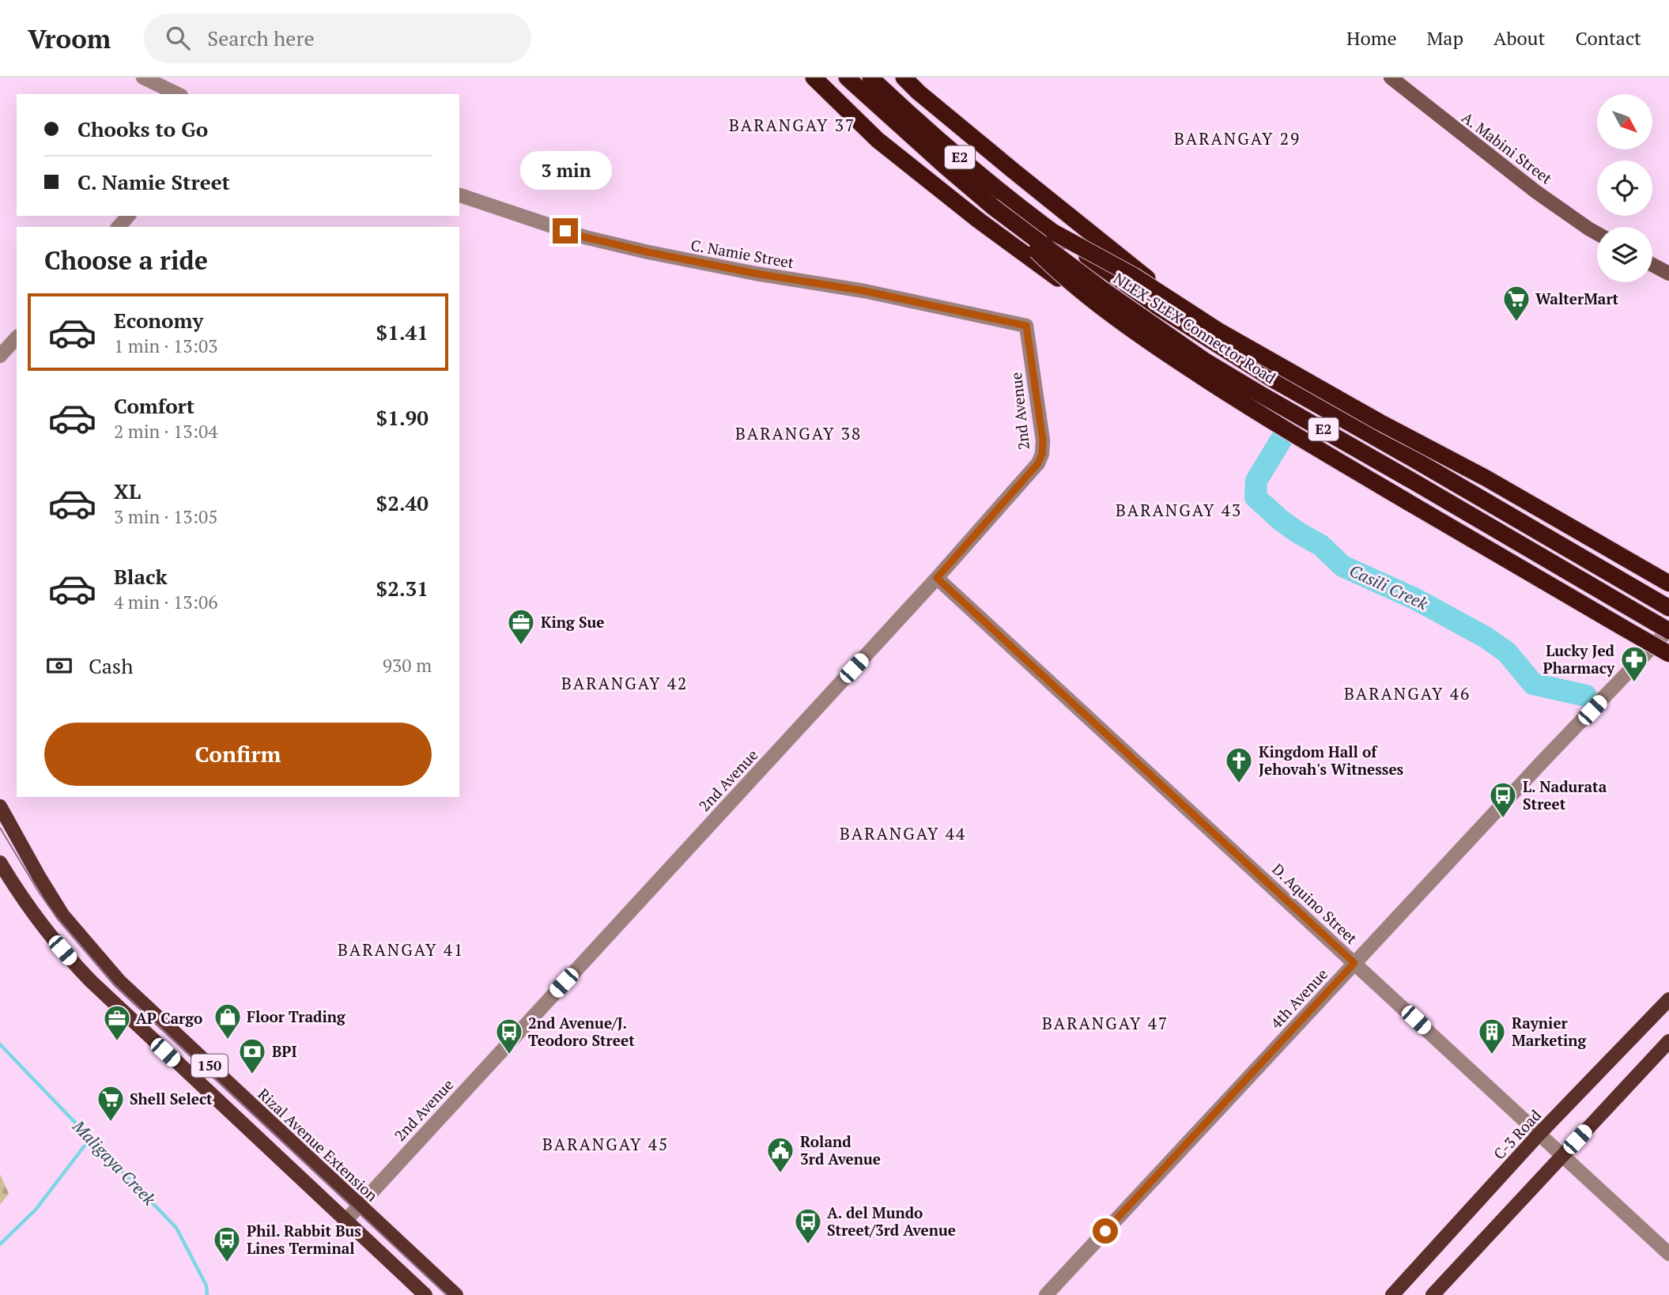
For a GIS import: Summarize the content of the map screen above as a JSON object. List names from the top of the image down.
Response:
{
  "streets": {
    "highway": ["E2", "NLEX-SLEX Connector Road"],
    "main road": [
      "A. Mabini Street",
      "150",
      "C-3 Road",
      "Rizal Avenue Extension"
    ],
    "street": [
      "C. Namie Street",
      "2nd Avenue",
      "D. Aquino Street",
      "4th Avenue"
    ]
  },
  "crossings": [
    ["C. Namie Street", "2nd Avenue"],
    ["NLEX-SLEX Connector Road", "4th Avenue"],
    ["2nd Avenue", "D. Aquino Street"],
    ["2nd Avenue", "150"],
    ["2nd Avenue", "Rizal Avenue Extension"],
    ["D. Aquino Street", "4th Avenue"],
    ["D. Aquino Street", "C-3 Road"]
  ],
  "districts": [
    "BARANGAY 37",
    "BARANGAY 29",
    "BARANGAY 38",
    "BARANGAY 43",
    "BARANGAY 42",
    "BARANGAY 46",
    "BARANGAY 44",
    "BARANGAY 41",
    "BARANGAY 47",
    "BARANGAY 45"
  ],
  "water": ["Casili Creek", "Maligaya Creek"],
  "places": {
    "supermarket": ["WalterMart", "Shell Select"],
    "office": ["King Sue", "AP Cargo"],
    "pharmacy": ["Lucky Jed Pharmacy"],
    "church": ["Kingdom Hall of Jehovah's Witnesses"],
    "bus stop": [
      "L. Nadurata Street",
      "2nd Avenue/J. Teodoro Street",
      "A. del Mundo Street/3rd Avenue",
      "Phil. Rabbit Bus Lines Terminal"
    ],
    "shop": ["Floor Trading"],
    "building": ["Raynier Marketing"],
    "bank": ["BPI"],
    "public building": ["Roland 3rd Avenue"]
  },
  "north": "bottom right",
  "page": {
    "header": "Vroom",
    "search": "Search here",
    "nav": [
      "Home",
      "Map",
      "About",
      "Contact"
    ],
    "banner": ["Chooks to Go", "C. Namie Street"],
    "bubble": "3 min",
    "heading": "Choose a ride",
    "list": [
      {
        "name": "Economy",
        "note": "1 min · 13:03",
        "value": "$1.41"
      },
      {
        "name": "Comfort",
        "note": "2 min · 13:04",
        "value": "$1.90"
      },
      {
        "name": "XL",
        "note": "3 min · 13:05",
        "value": "$2.40"
      },
      {
        "name": "Black",
        "note": "4 min · 13:06",
        "value": "$2.31"
      }
    ],
    "pay": ["Cash", "930 m"],
    "buttons": "Confirm"
  }
}
